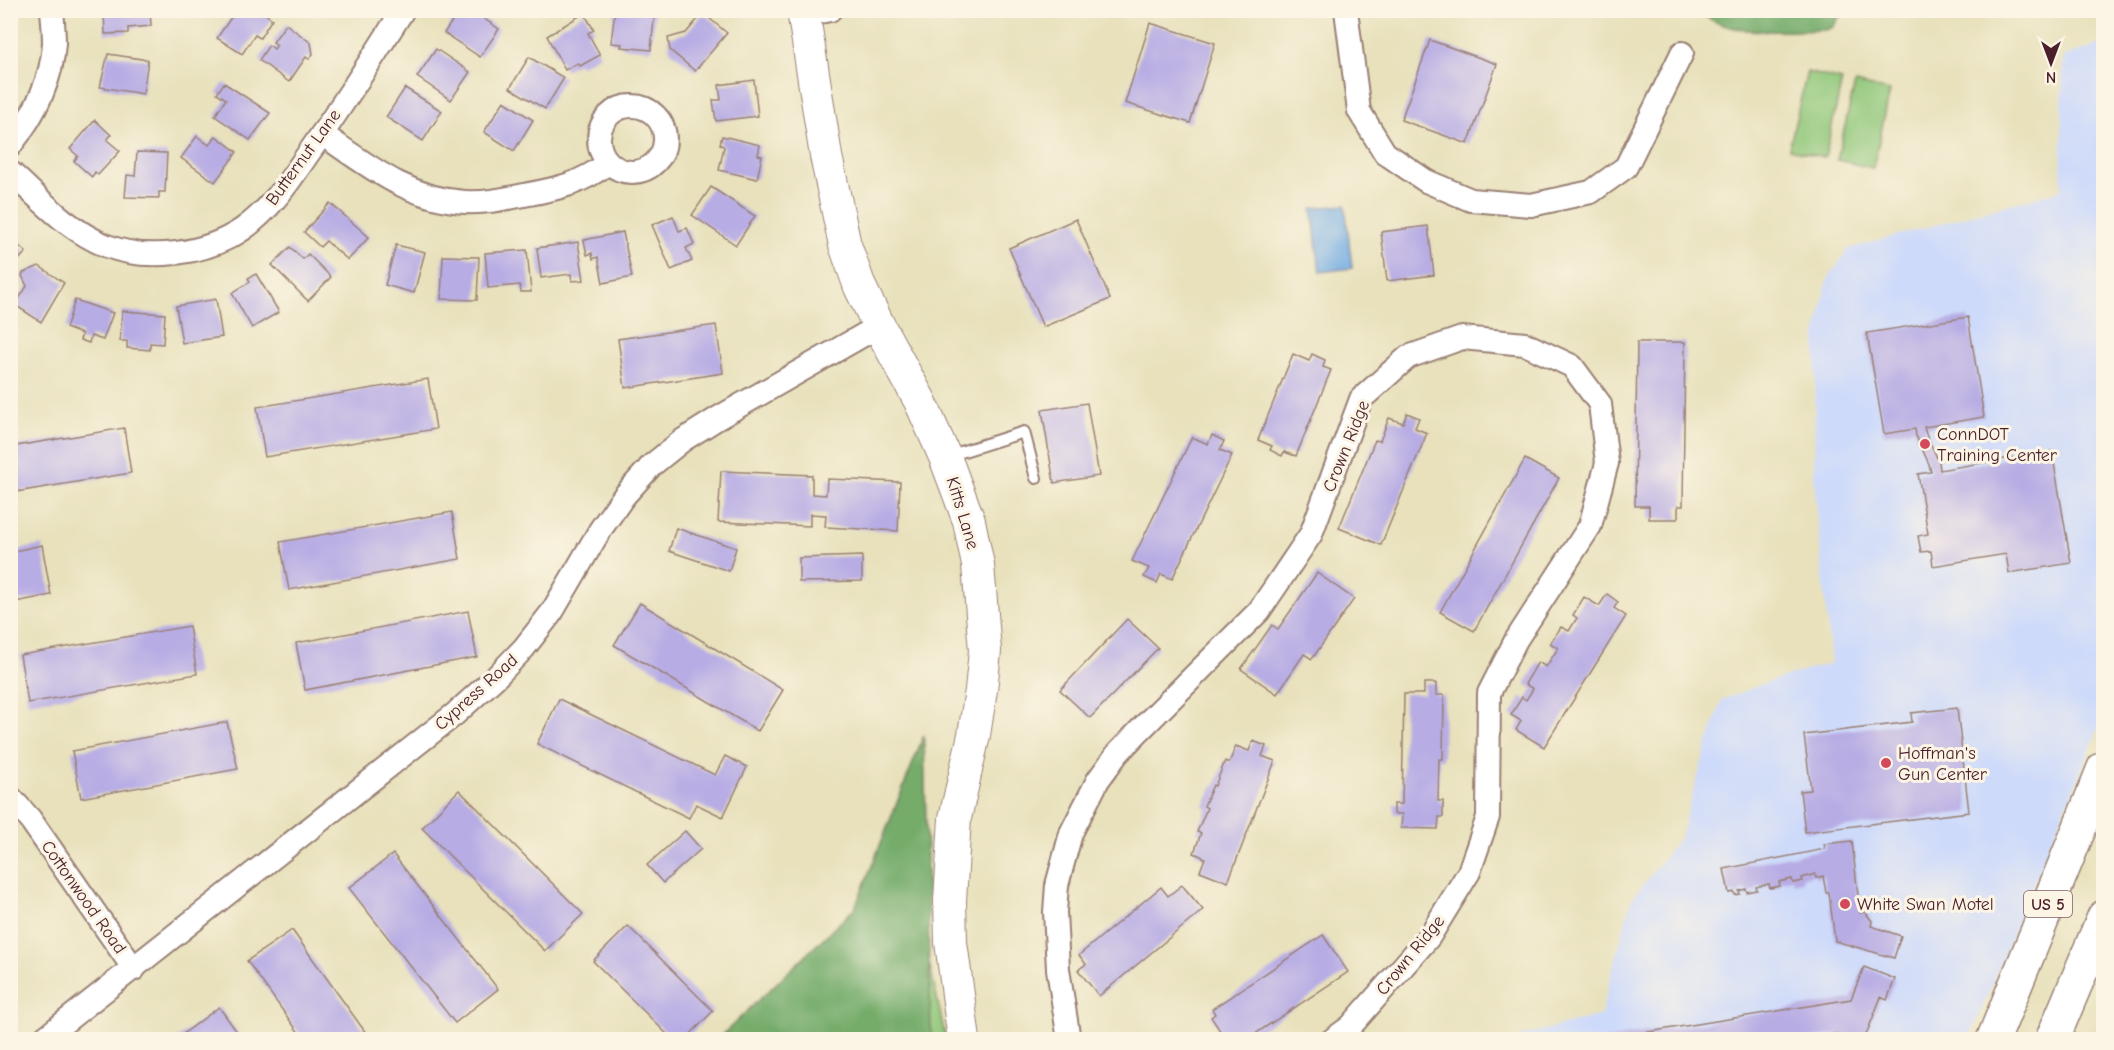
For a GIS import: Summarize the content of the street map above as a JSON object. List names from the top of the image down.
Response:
{
  "streets": {
    "highway": ["US 5"],
    "street": [
      "Butternut Lane",
      "Crown Ridge",
      "Kitts Lane",
      "Cypress Road",
      "Cottonwood Road"
    ]
  },
  "crossings": [
    ["Kitts Lane", "Cypress Road"],
    ["Cypress Road", "Cottonwood Road"]
  ],
  "places": ["ConnDOT Training Center", "Hoffman's Gun Center", "White Swan Motel"],
  "north": "bottom"
}
